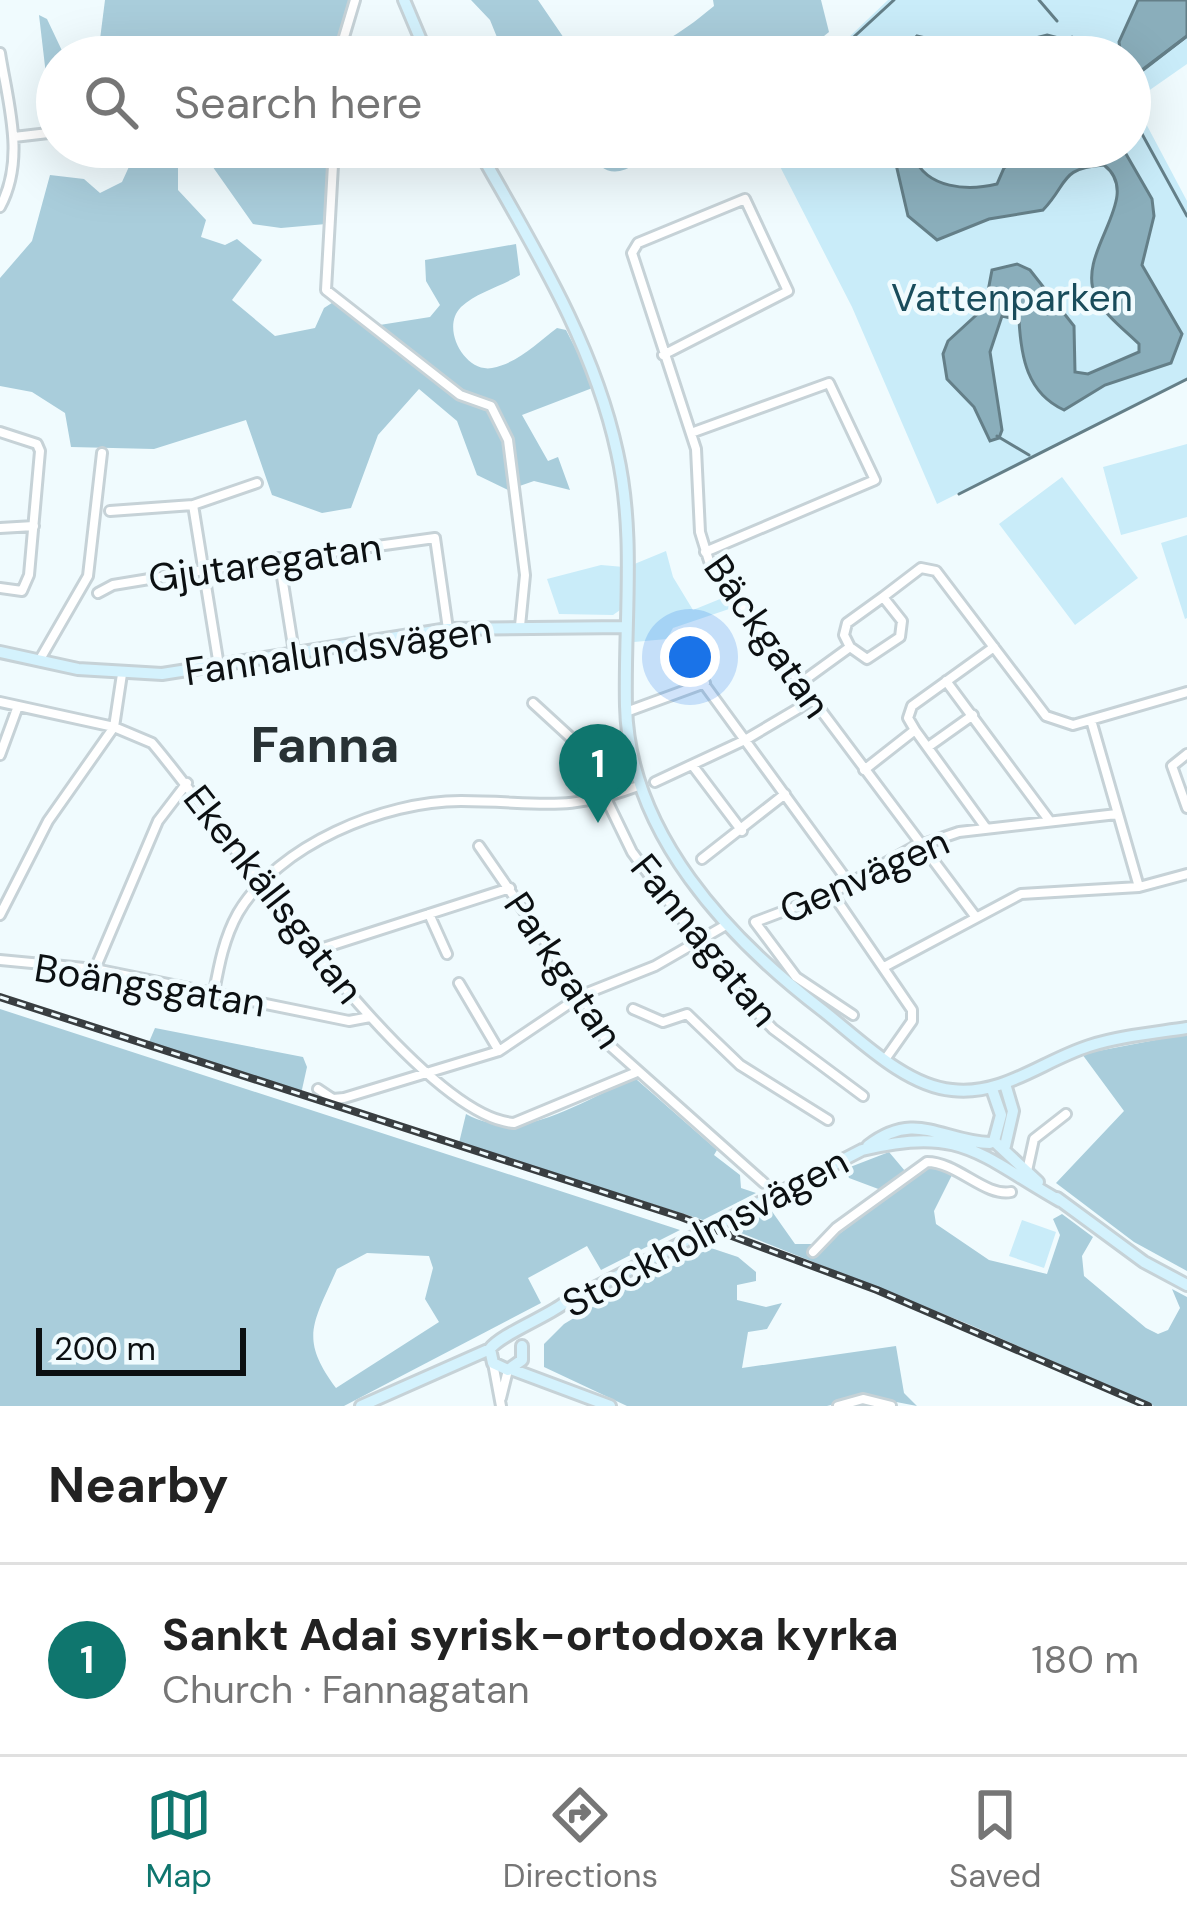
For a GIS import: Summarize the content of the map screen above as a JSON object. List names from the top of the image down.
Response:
{
  "streets": {
    "street": [
      "Gjutaregatan",
      "Bäckgatan",
      "Fannalundsvägen",
      "Genvägen",
      "Ekenkällsgatan",
      "Fannagatan",
      "Parkgatan",
      "Boängsgatan",
      "Stockholmsvägen"
    ]
  },
  "crossings": [
    ["Gjutaregatan", "Fannalundsvägen"],
    ["Bäckgatan", "Genvägen"],
    ["Ekenkällsgatan", "Parkgatan"],
    ["Ekenkällsgatan", "Boängsgatan"]
  ],
  "districts": ["Fanna"],
  "parks": ["Vattenparken"],
  "scale_bar": "200 m",
  "page": {
    "search": "Search here",
    "pins": "1",
    "scale": "200 m",
    "heading": "Nearby",
    "list": [
      {
        "mark": "1",
        "name": "Sankt Adai syrisk-ortodoxa kyrka",
        "note": "Church · Fannagatan",
        "value": "180 m"
      }
    ],
    "nav": ["Map", "Directions", "Saved"]
  }
}
